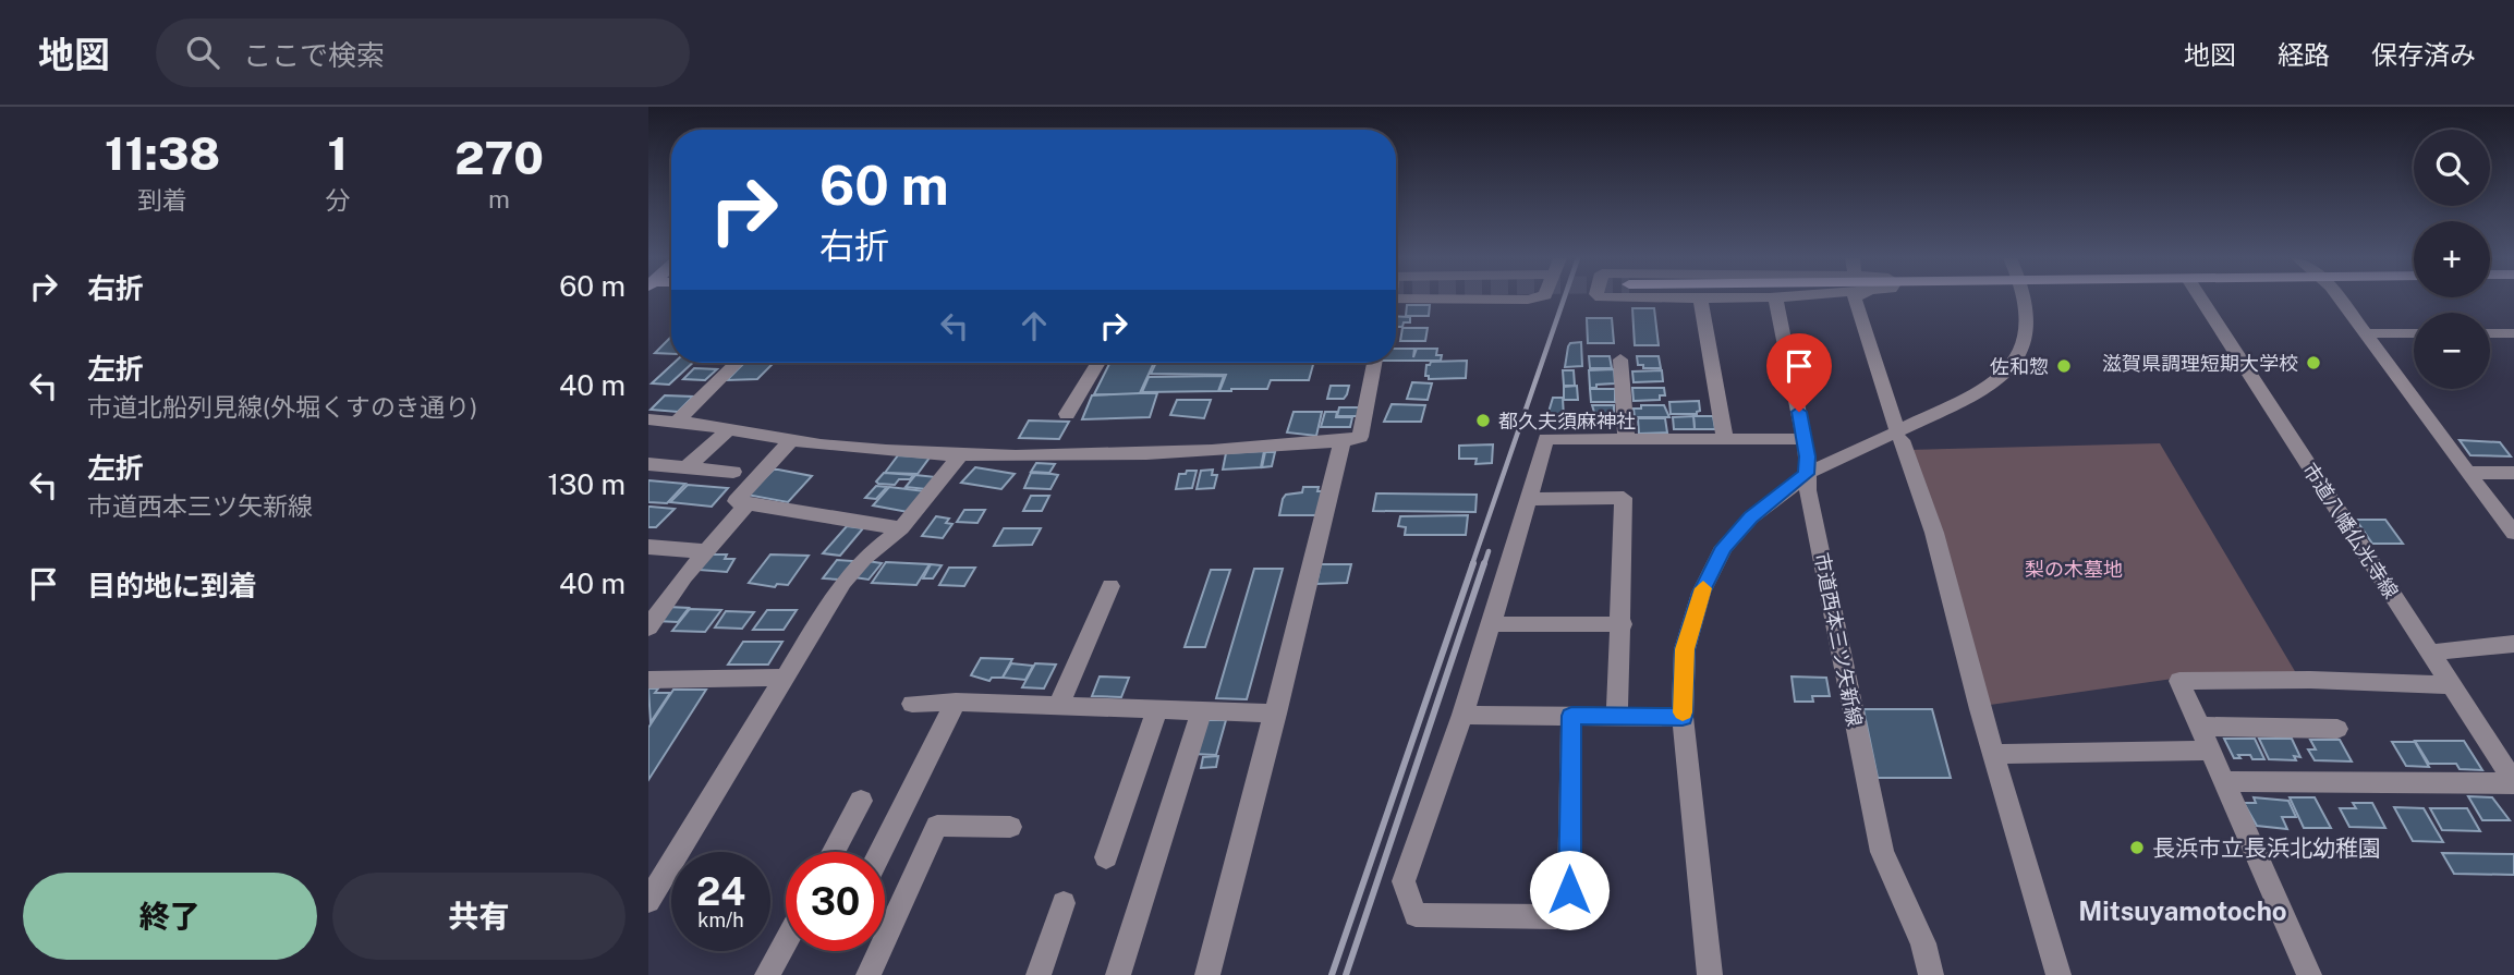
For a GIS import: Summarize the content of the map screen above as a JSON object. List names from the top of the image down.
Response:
{
  "streets": {
    "street": ["市道八幡仏光寺線", "市道西本三ツ矢新線"]
  },
  "districts": ["Mitsuyamotocho"],
  "parks": ["梨の木墓地"],
  "places": [
    "滋賀県調理短期大学校",
    "佐和惣",
    "都久夫須麻神社",
    "長浜市立長浜北幼稚園"
  ],
  "page": {
    "header": "地図",
    "search": "ここで検索",
    "nav": ["地図", "経路", "保存済み"],
    "eta": [
      "11:38",
      "到着",
      "1",
      "分",
      "270",
      "m"
    ],
    "map_buttons": ["+", "−"],
    "turn": ["60 m", "右折"],
    "list": [
      {
        "name": "右折",
        "value": "60 m"
      },
      {
        "name": "左折",
        "note": "市道北船列見線(外堀くすのき通り)",
        "value": "40 m"
      },
      {
        "name": "左折",
        "note": "市道西本三ツ矢新線",
        "value": "130 m"
      },
      {
        "name": "目的地に到着",
        "value": "40 m"
      }
    ],
    "speed": "24 km/h",
    "limit": "30",
    "buttons": ["終了", "共有"]
  }
}
